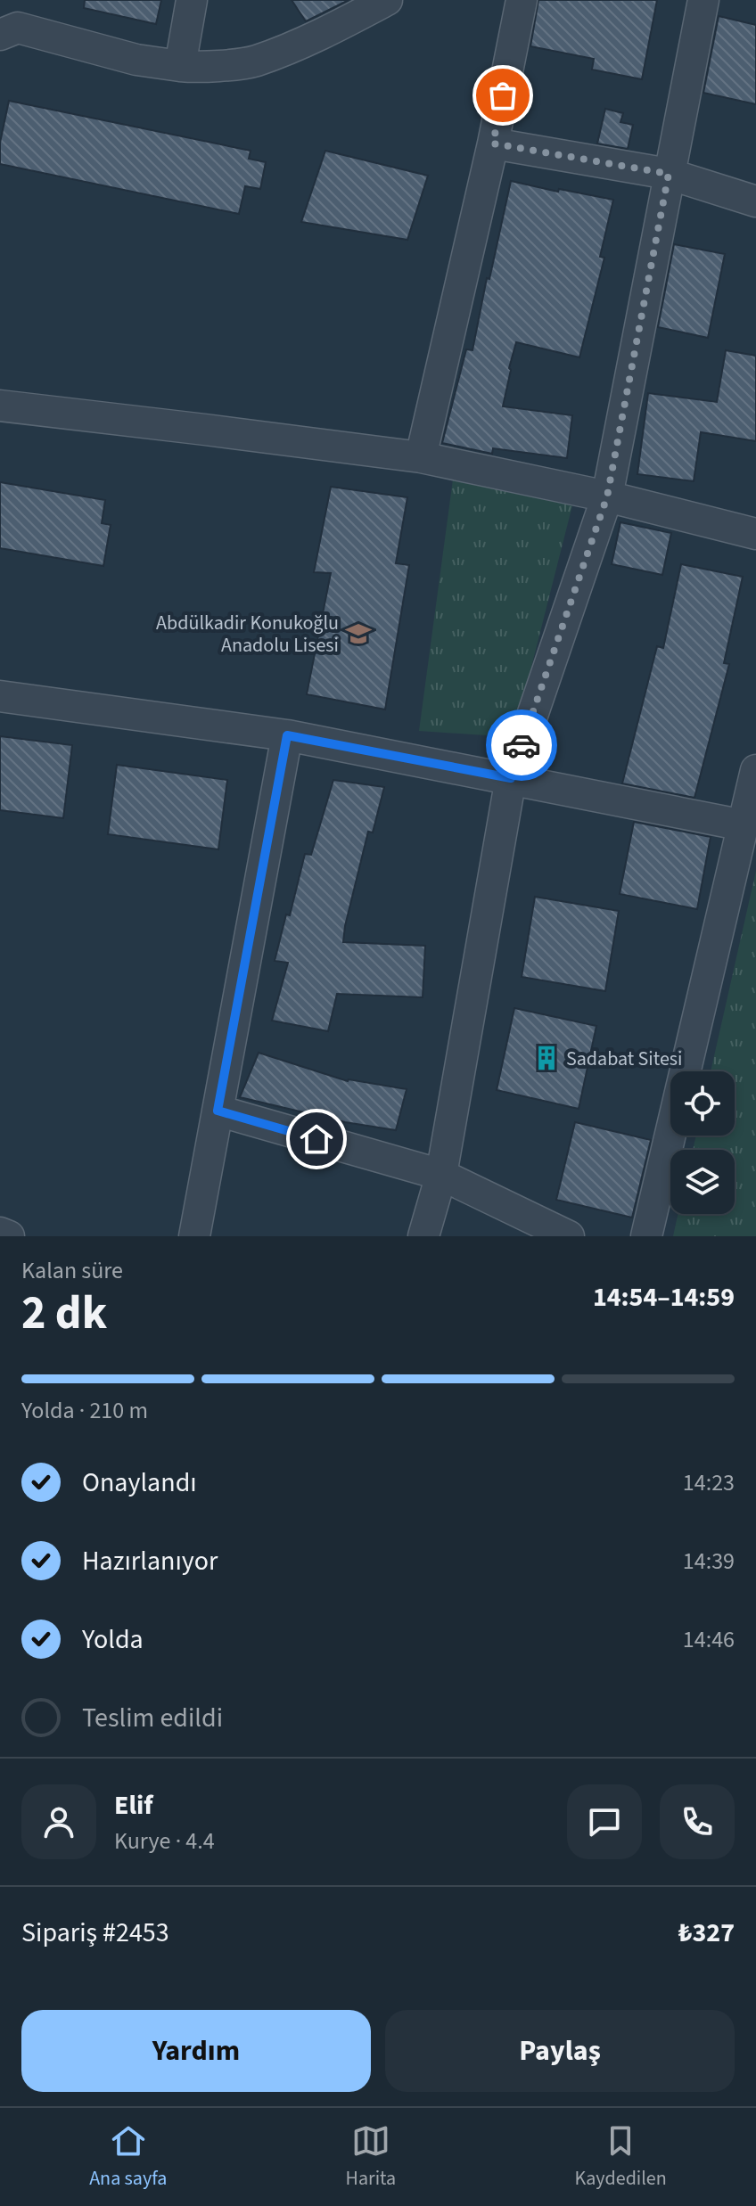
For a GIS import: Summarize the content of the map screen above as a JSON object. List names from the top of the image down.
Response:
{
  "places": {
    "school or university": ["Abdülkadir Konukoğlu Anadolu Lisesi"],
    "building": ["Sadabat Sitesi"]
  },
  "page": {
    "heading": ["2 dk", "Kalan süre", "14:54–14:59"],
    "panel": [
      "Elif",
      "Kurye · 4.4",
      "Sipariş #2453",
      "₺327"
    ],
    "bar": "Yolda · 210 m",
    "list": [
      ["Onaylandı", "14:23"],
      ["Hazırlanıyor", "14:39"],
      ["Yolda", "14:46"],
      "Teslim edildi"
    ],
    "buttons": ["Yardım", "Paylaş"],
    "tabs": ["Ana sayfa", "Harita", "Kaydedilen"]
  }
}
